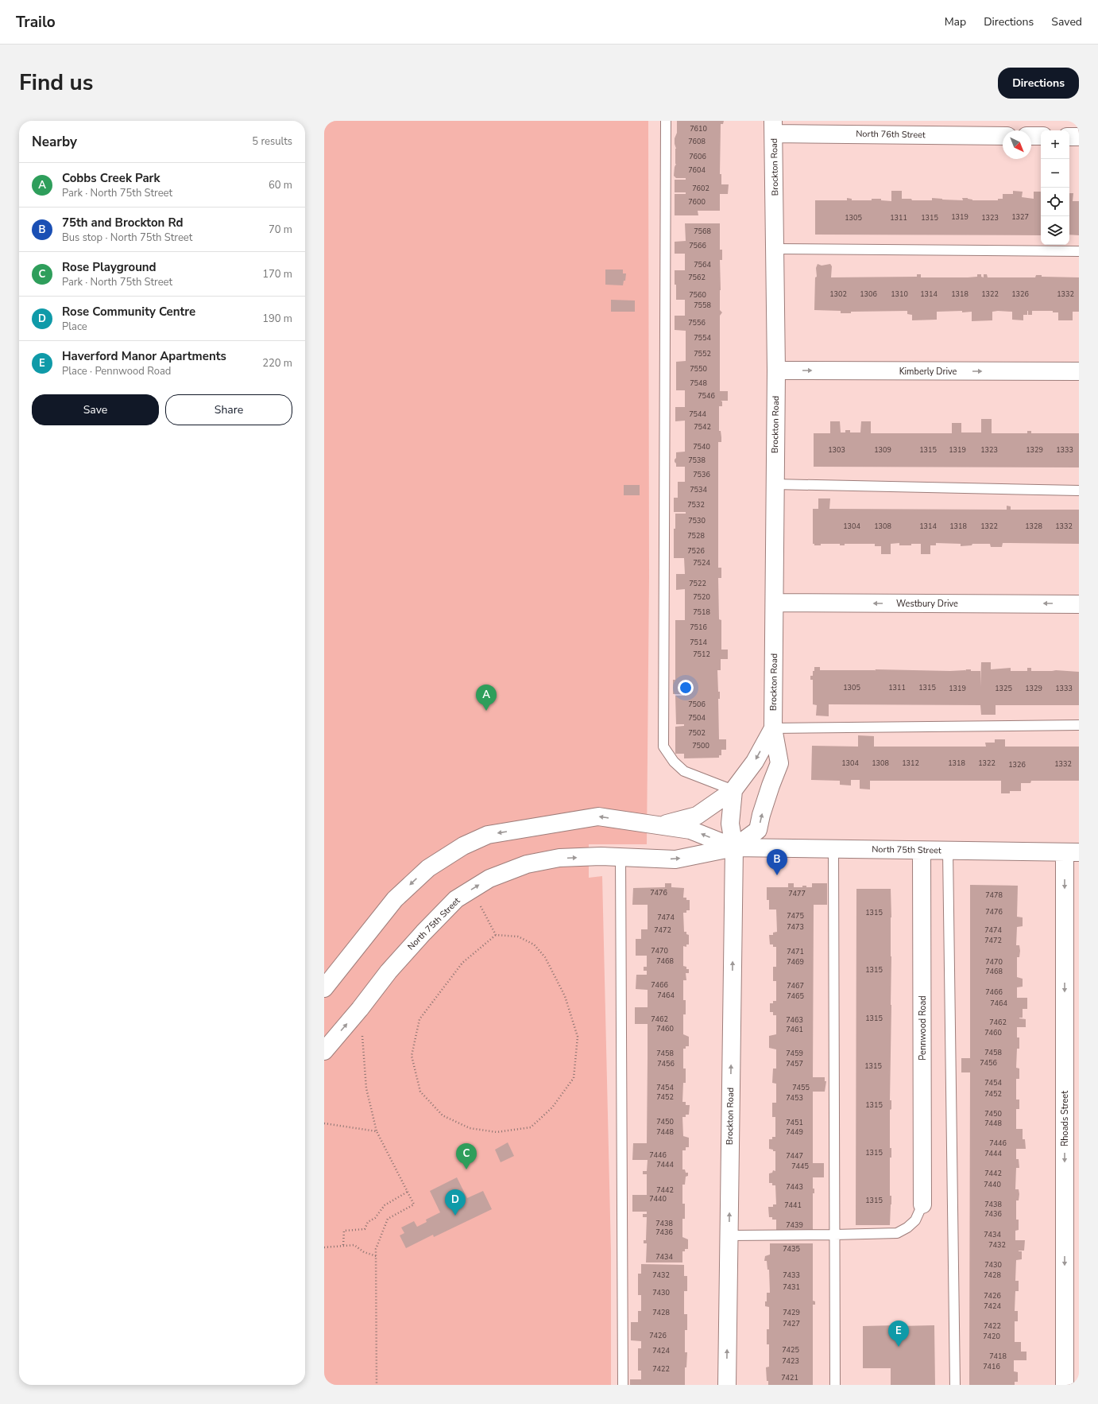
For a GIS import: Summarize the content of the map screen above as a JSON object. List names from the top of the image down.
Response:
{
  "streets": {
    "street": [
      "North 76th Street",
      "Brockton Road",
      "Kimberly Drive",
      "Westbury Drive",
      "North 75th Street",
      "Pennwood Road",
      "Rhoads Street"
    ]
  },
  "crossings": [
    ["North 76th Street", "Brockton Road"],
    ["Brockton Road", "Kimberly Drive"],
    ["Brockton Road", "Westbury Drive"],
    ["Brockton Road", "North 75th Street"],
    ["North 75th Street", "Pennwood Road"],
    ["North 75th Street", "Rhoads Street"]
  ],
  "one_way": ["Kimberly Drive", "Westbury Drive", "Rhoads Street"],
  "house_numbers": [
    "7610",
    "7608",
    "7606",
    "7604",
    "7602",
    "7600",
    "1319",
    "1327",
    "1305",
    "1311",
    "1315",
    "1323",
    "7568",
    "7566",
    "7564",
    "7562",
    "1302",
    "1306",
    "1310",
    "1314",
    "1318",
    "1322",
    "1326",
    "1332",
    "7560",
    "7558",
    "7556",
    "7554",
    "7552",
    "7550",
    "7548",
    "7546",
    "7544",
    "7542",
    "7540",
    "1303",
    "1309",
    "1315",
    "1319",
    "1323",
    "1329",
    "1333",
    "7538",
    "7536",
    "7534",
    "7532",
    "7530",
    "1304",
    "1308",
    "1314",
    "1318",
    "1322",
    "1328",
    "1332",
    "7528",
    "7526",
    "7524",
    "7522",
    "7520",
    "7518",
    "7516",
    "7514",
    "7512",
    "1305",
    "1311",
    "1315",
    "1319",
    "1325",
    "1329",
    "1333",
    "7506",
    "7504",
    "7502",
    "7500",
    "1304",
    "1308",
    "1312",
    "1318",
    "1322",
    "1332",
    "1326",
    "7476",
    "7477",
    "7478",
    "7476",
    "1315",
    "7475",
    "7474",
    "7473",
    "7472",
    "7474",
    "7472",
    "7470",
    "7471",
    "7468",
    "7469",
    "7470",
    "1315",
    "7468",
    "7466",
    "7467",
    "7466",
    "7464",
    "7465",
    "7464",
    "1315",
    "7462",
    "7463",
    "7462",
    "7460",
    "7461",
    "7460",
    "7458",
    "7458",
    "7459",
    "7456",
    "7456",
    "7457",
    "1315",
    "7454",
    "7454",
    "7455",
    "7452",
    "7452",
    "7453",
    "1315",
    "7450",
    "7450",
    "7451",
    "7448",
    "7448",
    "7449",
    "7446",
    "1315",
    "7444",
    "7446",
    "7447",
    "7444",
    "7445",
    "7442",
    "7440",
    "7443",
    "7442",
    "7440",
    "1315",
    "7438",
    "7441",
    "7436",
    "7438",
    "7439",
    "7436",
    "7434",
    "7432",
    "7435",
    "7434",
    "7430",
    "7432",
    "7433",
    "7428",
    "7431",
    "7430",
    "7426",
    "7424",
    "7428",
    "7429",
    "7427",
    "7422",
    "7426",
    "7420",
    "7425",
    "7424",
    "7418",
    "7423",
    "7416",
    "7422",
    "7421"
  ],
  "north": "bottom right",
  "page": {
    "header": "Trailo",
    "nav": ["Map", "Directions", "Saved"],
    "title": "Find us",
    "buttons": [
      "Directions",
      ["Save", "Share"]
    ],
    "heading": ["Nearby", "5 results"],
    "map_buttons": ["+", "−"],
    "list": [
      {
        "mark": "A",
        "name": "Cobbs Creek Park",
        "note": "Park · North 75th Street",
        "value": "60 m"
      },
      {
        "mark": "B",
        "name": "75th and Brockton Rd",
        "note": "Bus stop · North 75th Street",
        "value": "70 m"
      },
      {
        "mark": "C",
        "name": "Rose Playground",
        "note": "Park · North 75th Street",
        "value": "170 m"
      },
      {
        "mark": "D",
        "name": "Rose Community Centre",
        "note": "Place",
        "value": "190 m"
      },
      {
        "mark": "E",
        "name": "Haverford Manor Apartments",
        "note": "Place · Pennwood Road",
        "value": "220 m"
      }
    ],
    "pins": [
      "A",
      "B",
      "C",
      "D",
      "E"
    ]
  }
}
